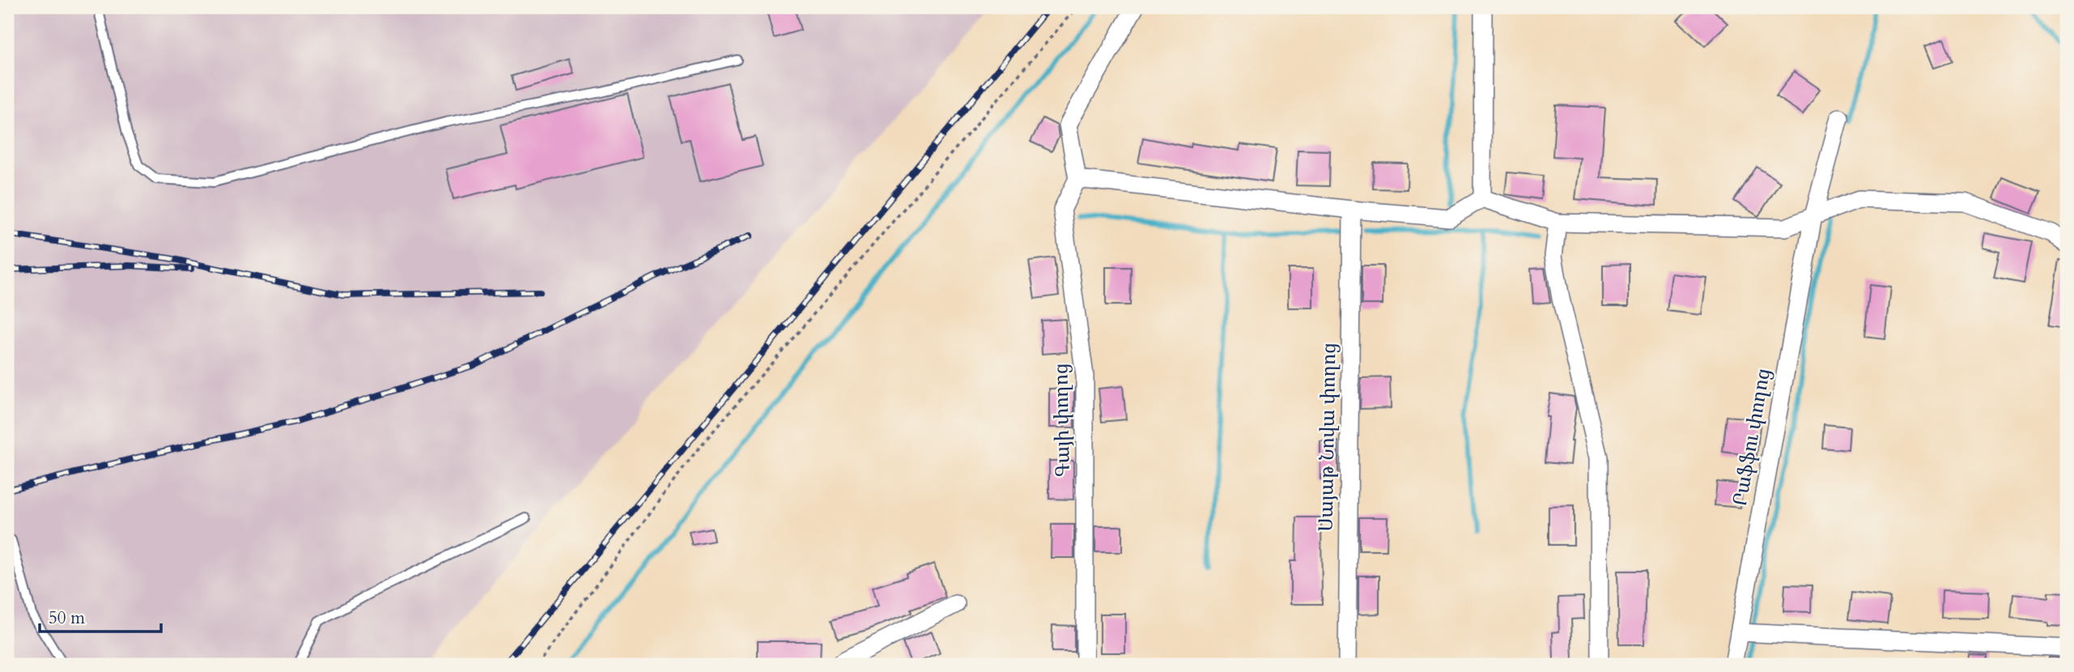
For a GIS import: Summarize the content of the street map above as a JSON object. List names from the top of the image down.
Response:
{
  "streets": {
    "street": ["Գայի փողոց", "Սայաթ Նովա փողոց", "Րաֆֆու փողոց"]
  },
  "scale_bar": "50 m"
}
